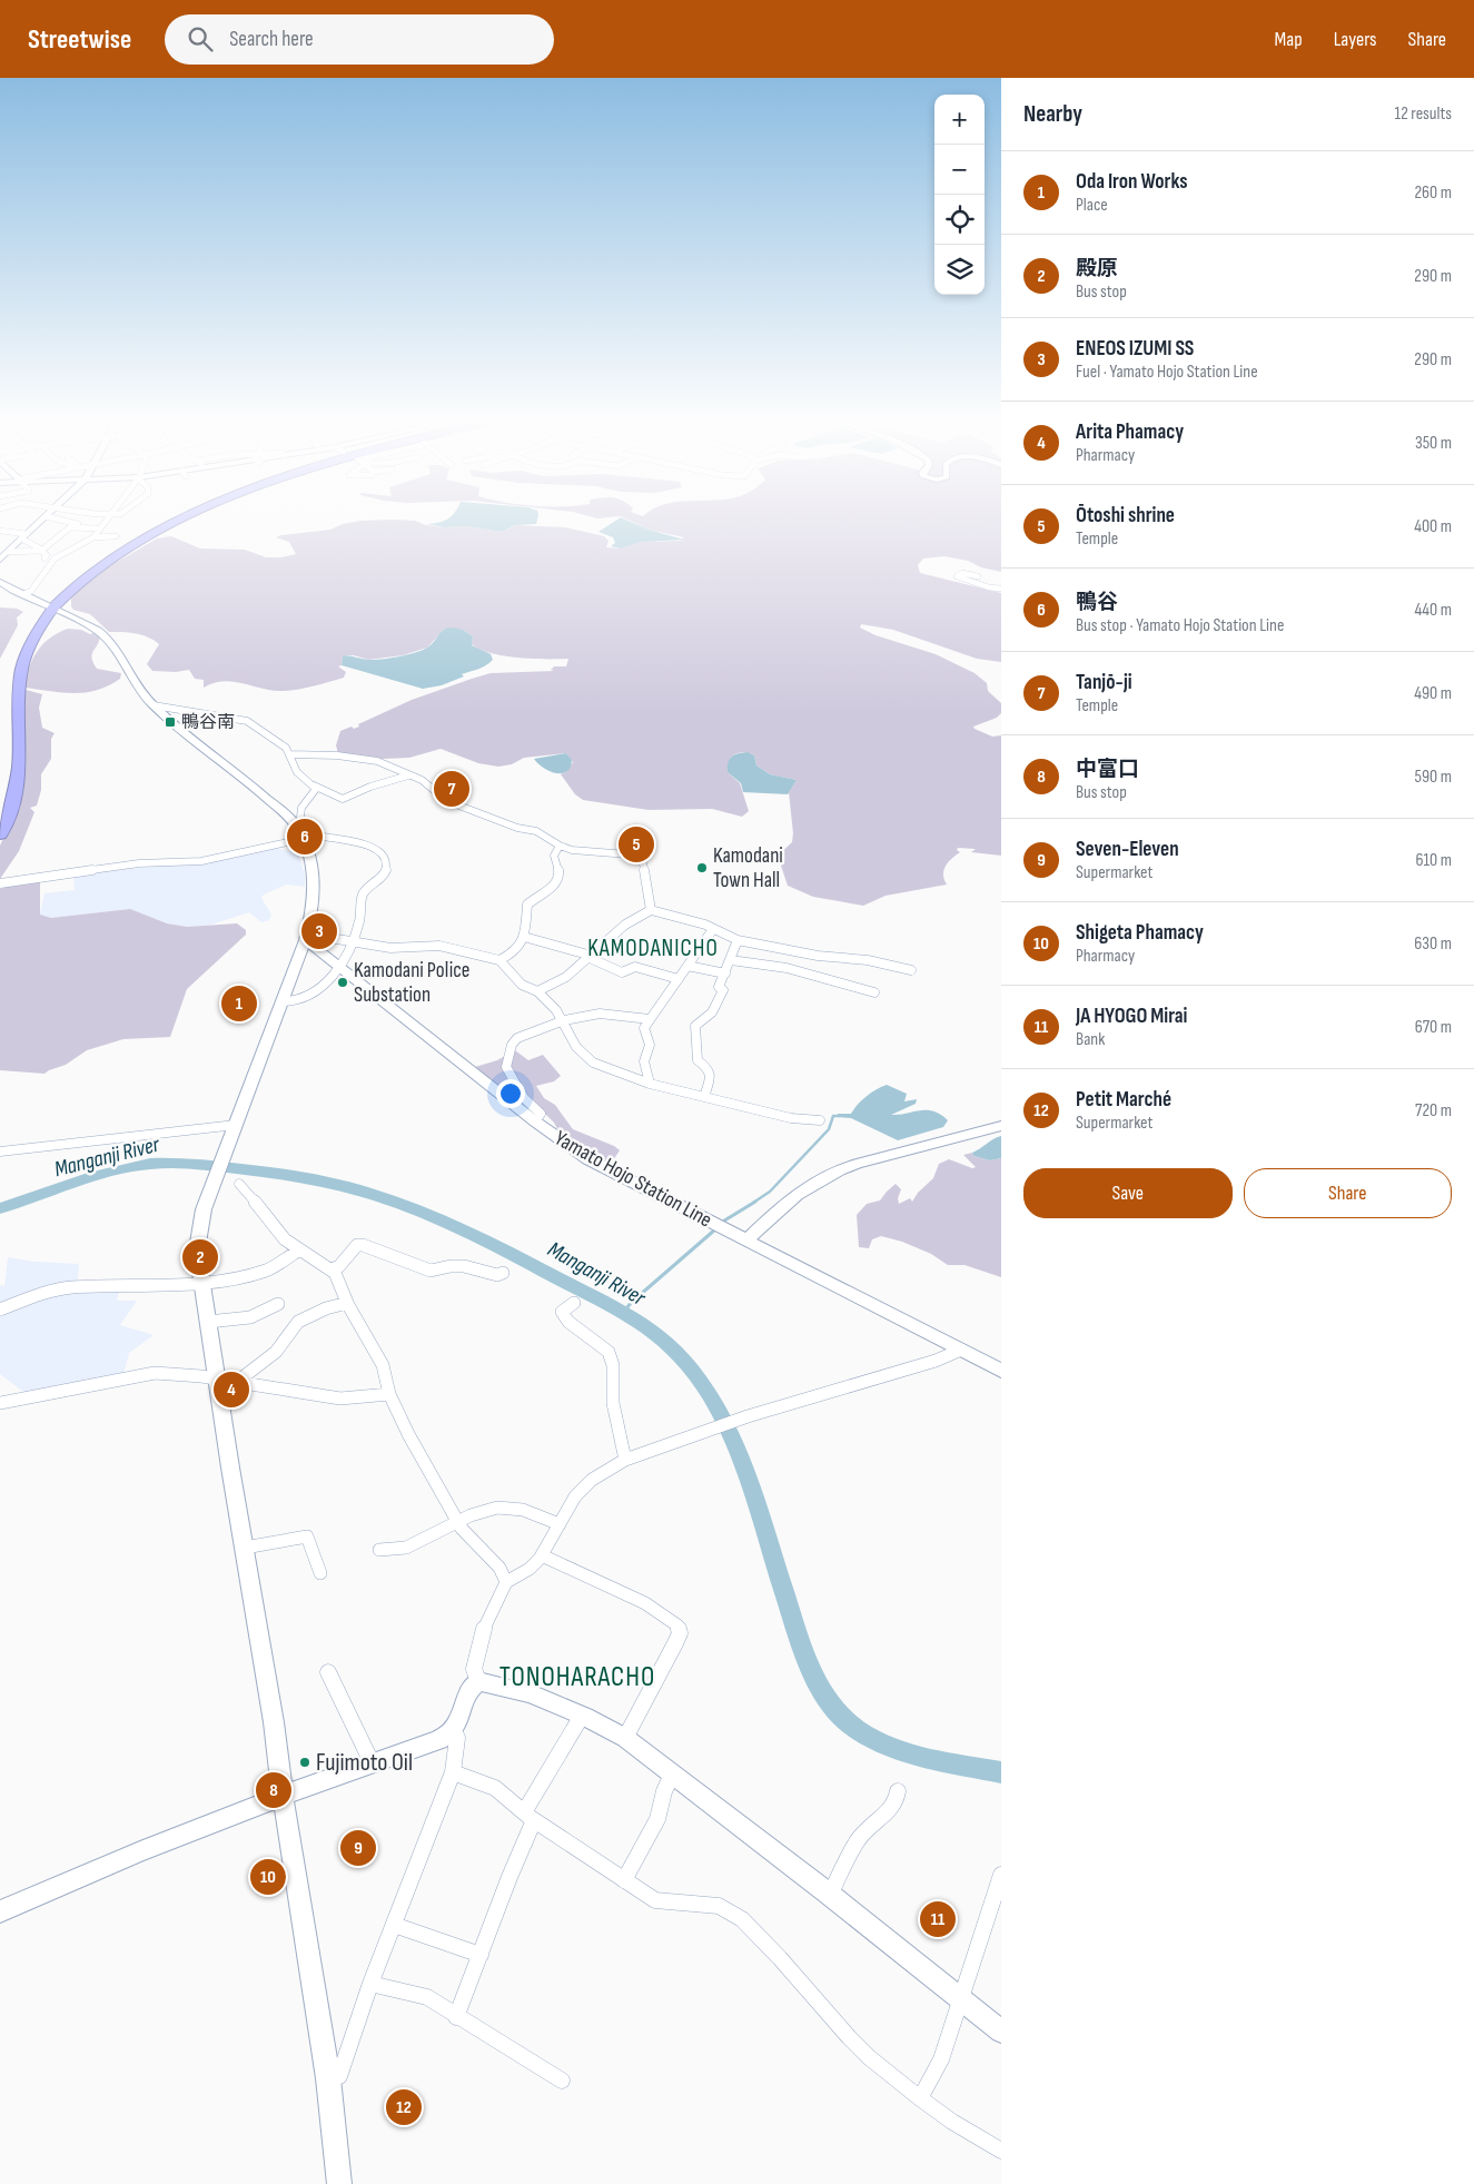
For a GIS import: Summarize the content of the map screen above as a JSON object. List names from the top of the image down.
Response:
{
  "streets": {
    "street": ["Yamato Hojo Station Line"]
  },
  "districts": ["KAMODANICHO", "TONOHARACHO"],
  "water": ["Manganji River"],
  "places": {
    "transit": ["鴨谷南"],
    "other": ["Kamodani Town Hall", "Kamodani Police Substation", "Fujimoto Oil"]
  },
  "page": {
    "header": "Streetwise",
    "search": "Search here",
    "nav": ["Map", "Layers", "Share"],
    "heading": ["Nearby", "12 results"],
    "map_buttons": ["+", "−"],
    "list": [
      {
        "mark": "1",
        "name": "Oda Iron Works",
        "note": "Place",
        "value": "260 m"
      },
      {
        "mark": "2",
        "name": "殿原",
        "note": "Bus stop",
        "value": "290 m"
      },
      {
        "mark": "3",
        "name": "ENEOS IZUMI SS",
        "note": "Fuel · Yamato Hojo Station Line",
        "value": "290 m"
      },
      {
        "mark": "4",
        "name": "Arita Phamacy",
        "note": "Pharmacy",
        "value": "350 m"
      },
      {
        "mark": "5",
        "name": "Ōtoshi shrine",
        "note": "Temple",
        "value": "400 m"
      },
      {
        "mark": "6",
        "name": "鴨谷",
        "note": "Bus stop · Yamato Hojo Station Line",
        "value": "440 m"
      },
      {
        "mark": "7",
        "name": "Tanjō-ji",
        "note": "Temple",
        "value": "490 m"
      },
      {
        "mark": "8",
        "name": "中富口",
        "note": "Bus stop",
        "value": "590 m"
      },
      {
        "mark": "9",
        "name": "Seven-Eleven",
        "note": "Supermarket",
        "value": "610 m"
      },
      {
        "mark": "10",
        "name": "Shigeta Phamacy",
        "note": "Pharmacy",
        "value": "630 m"
      },
      {
        "mark": "11",
        "name": "JA HYOGO Mirai",
        "note": "Bank",
        "value": "670 m"
      },
      {
        "mark": "12",
        "name": "Petit Marché",
        "note": "Supermarket",
        "value": "720 m"
      }
    ],
    "pins": [
      "7",
      "6",
      "5",
      "3",
      "1",
      "2",
      "4",
      "8",
      "9",
      "10",
      "11",
      "12"
    ],
    "buttons": ["Save", "Share"]
  }
}
